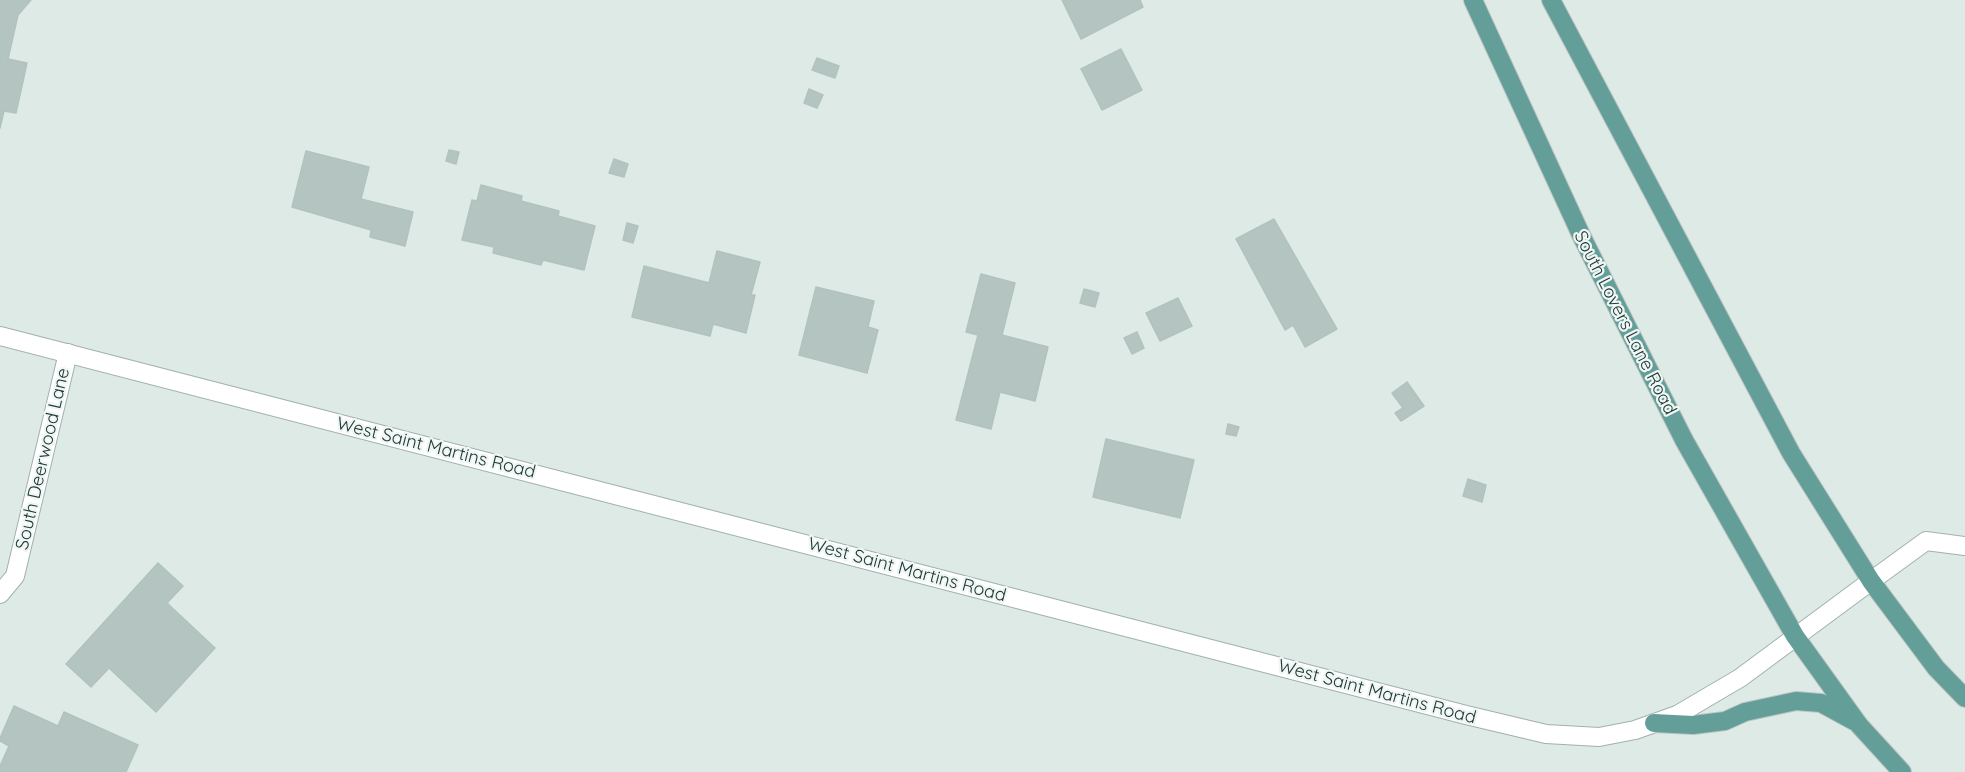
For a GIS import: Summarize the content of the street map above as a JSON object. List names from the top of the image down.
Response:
{
  "streets": {
    "main road": ["South Lovers Lane Road"],
    "street": ["West Saint Martins Road", "South Deerwood Lane"]
  },
  "crossings": [
    ["South Lovers Lane Road", "West Saint Martins Road"],
    ["West Saint Martins Road", "South Deerwood Lane"]
  ]
}
